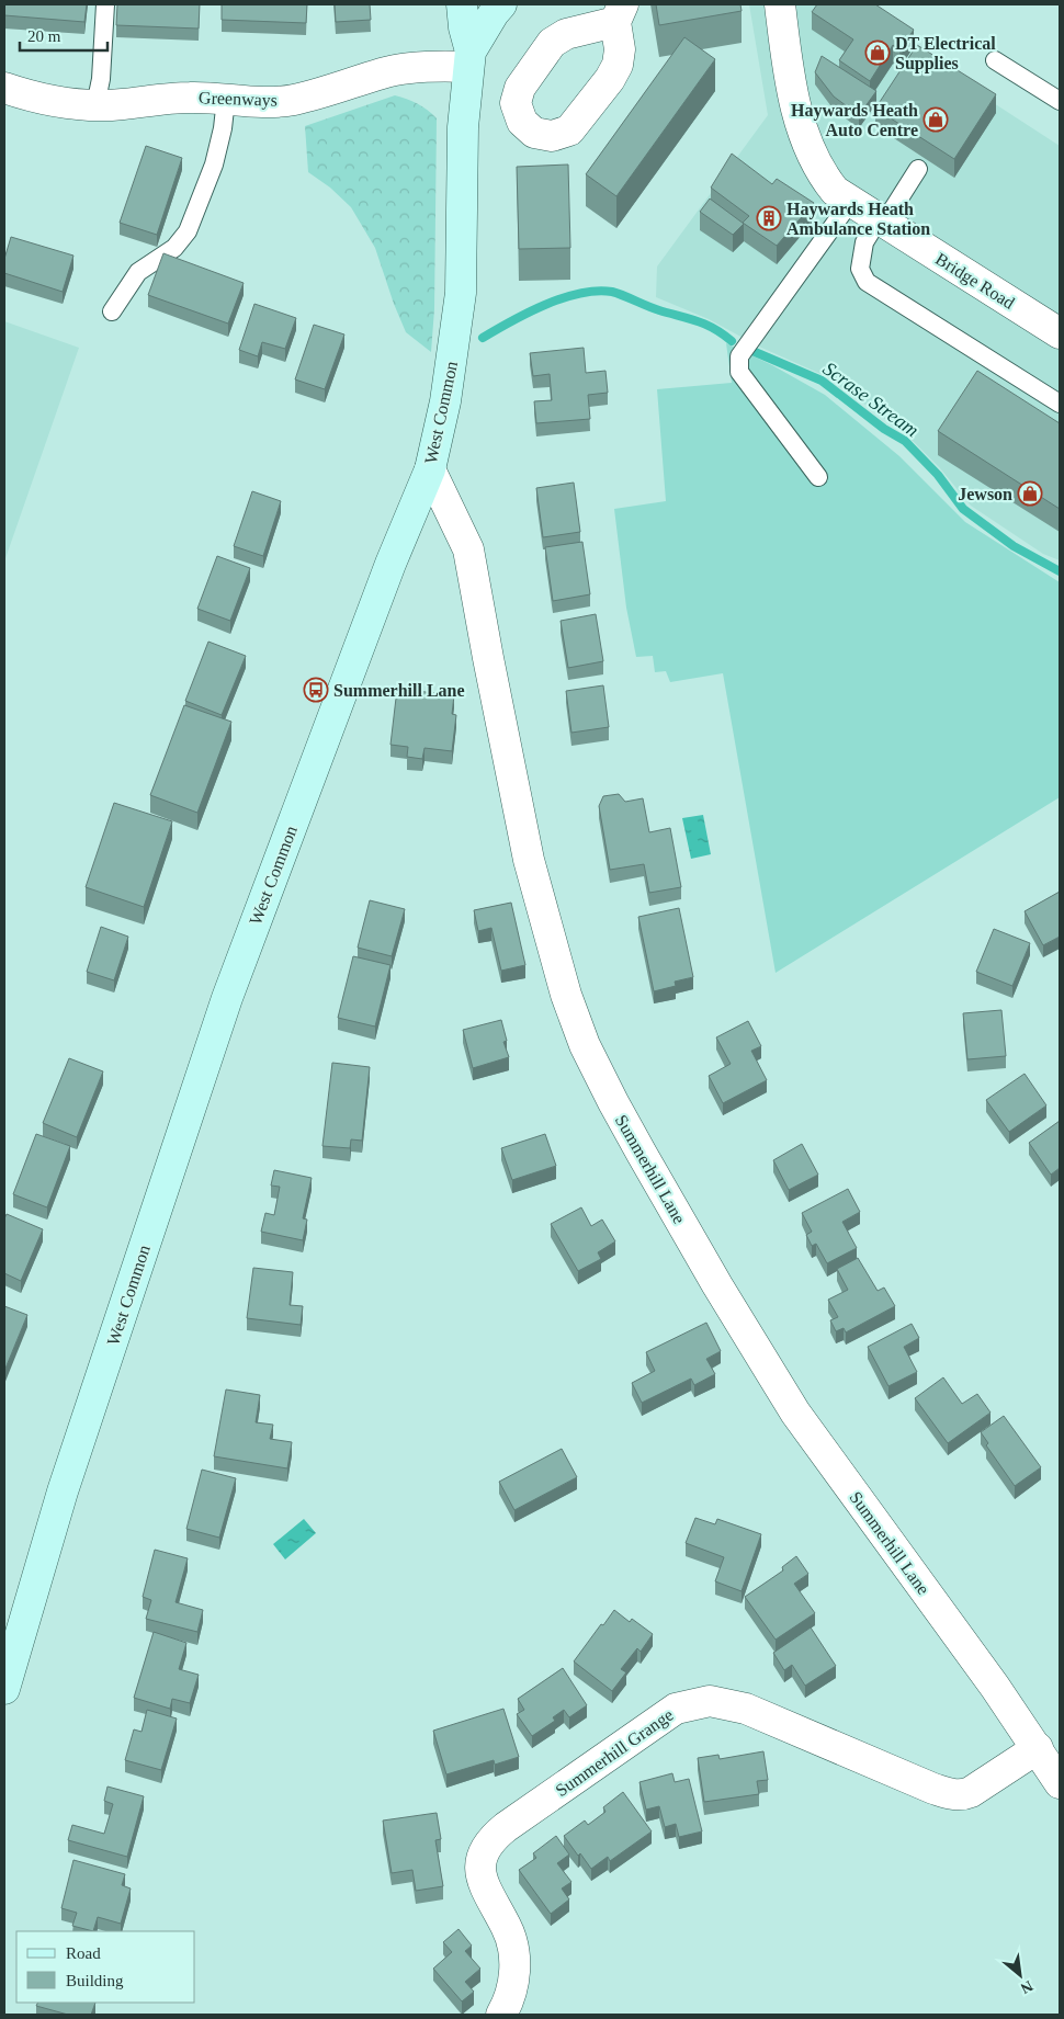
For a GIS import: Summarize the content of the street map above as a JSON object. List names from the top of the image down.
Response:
{
  "streets": {
    "main road": ["West Common"],
    "street": [
      "Greenways",
      "Bridge Road",
      "Summerhill Lane",
      "Summerhill Grange"
    ]
  },
  "crossings": [
    ["Greenways", "West Common"],
    ["West Common", "Summerhill Lane"],
    ["Summerhill Lane", "Summerhill Grange"]
  ],
  "water": ["Scrase Stream"],
  "places": {
    "shop": ["DT Electrical Supplies", "Haywards Heath Auto Centre", "Jewson"],
    "building": ["Haywards Heath Ambulance Station"],
    "bus stop": ["Summerhill Lane"]
  },
  "legend": ["Road", "Building"],
  "scale_bar": "20 m",
  "north": "bottom right"
}
